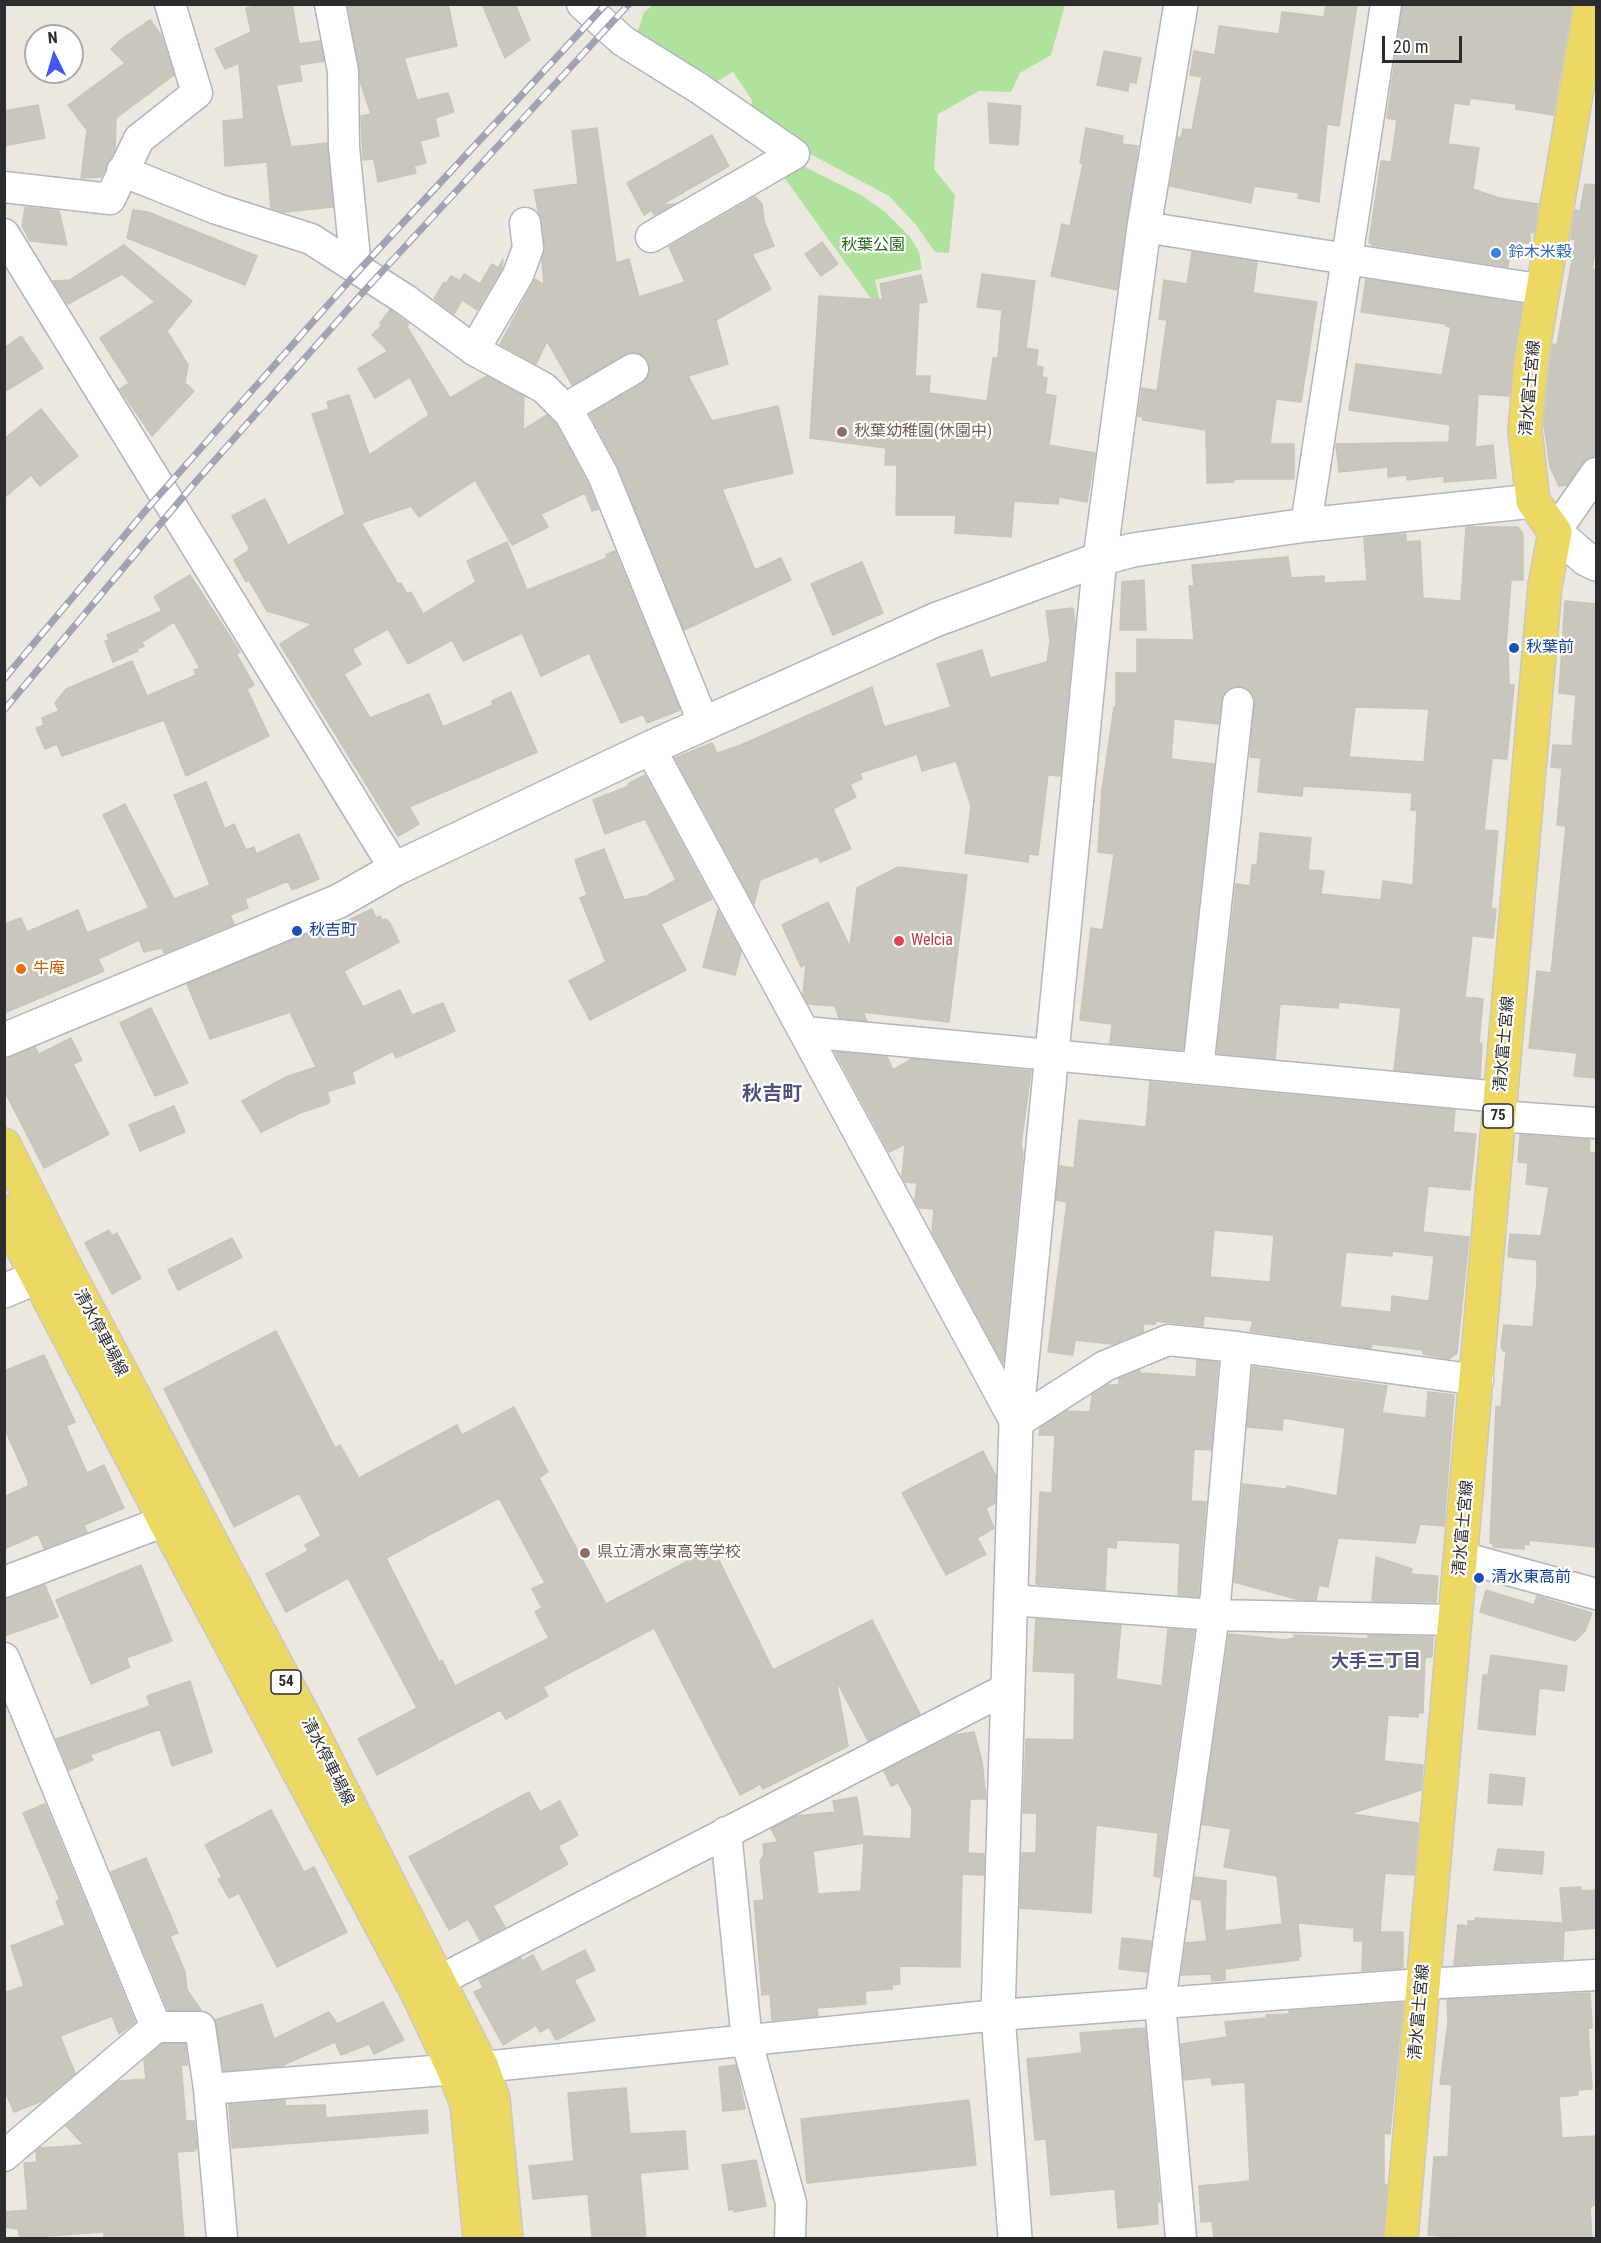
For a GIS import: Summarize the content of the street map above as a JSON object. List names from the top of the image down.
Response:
{
  "streets": {
    "main road": [
      "清水富士宮線",
      "75",
      "清水停車場線",
      "54"
    ]
  },
  "districts": ["秋吉町", "大手三丁目"],
  "parks": ["秋葉公園"],
  "places": [
    "鈴木米穀",
    "秋葉幼稚園(休園中)",
    "秋葉前",
    "秋吉町",
    "Welcia",
    "牛庵",
    "県立清水東高等学校",
    "清水東高前"
  ],
  "scale_bar": "20 m",
  "north": "top"
}
